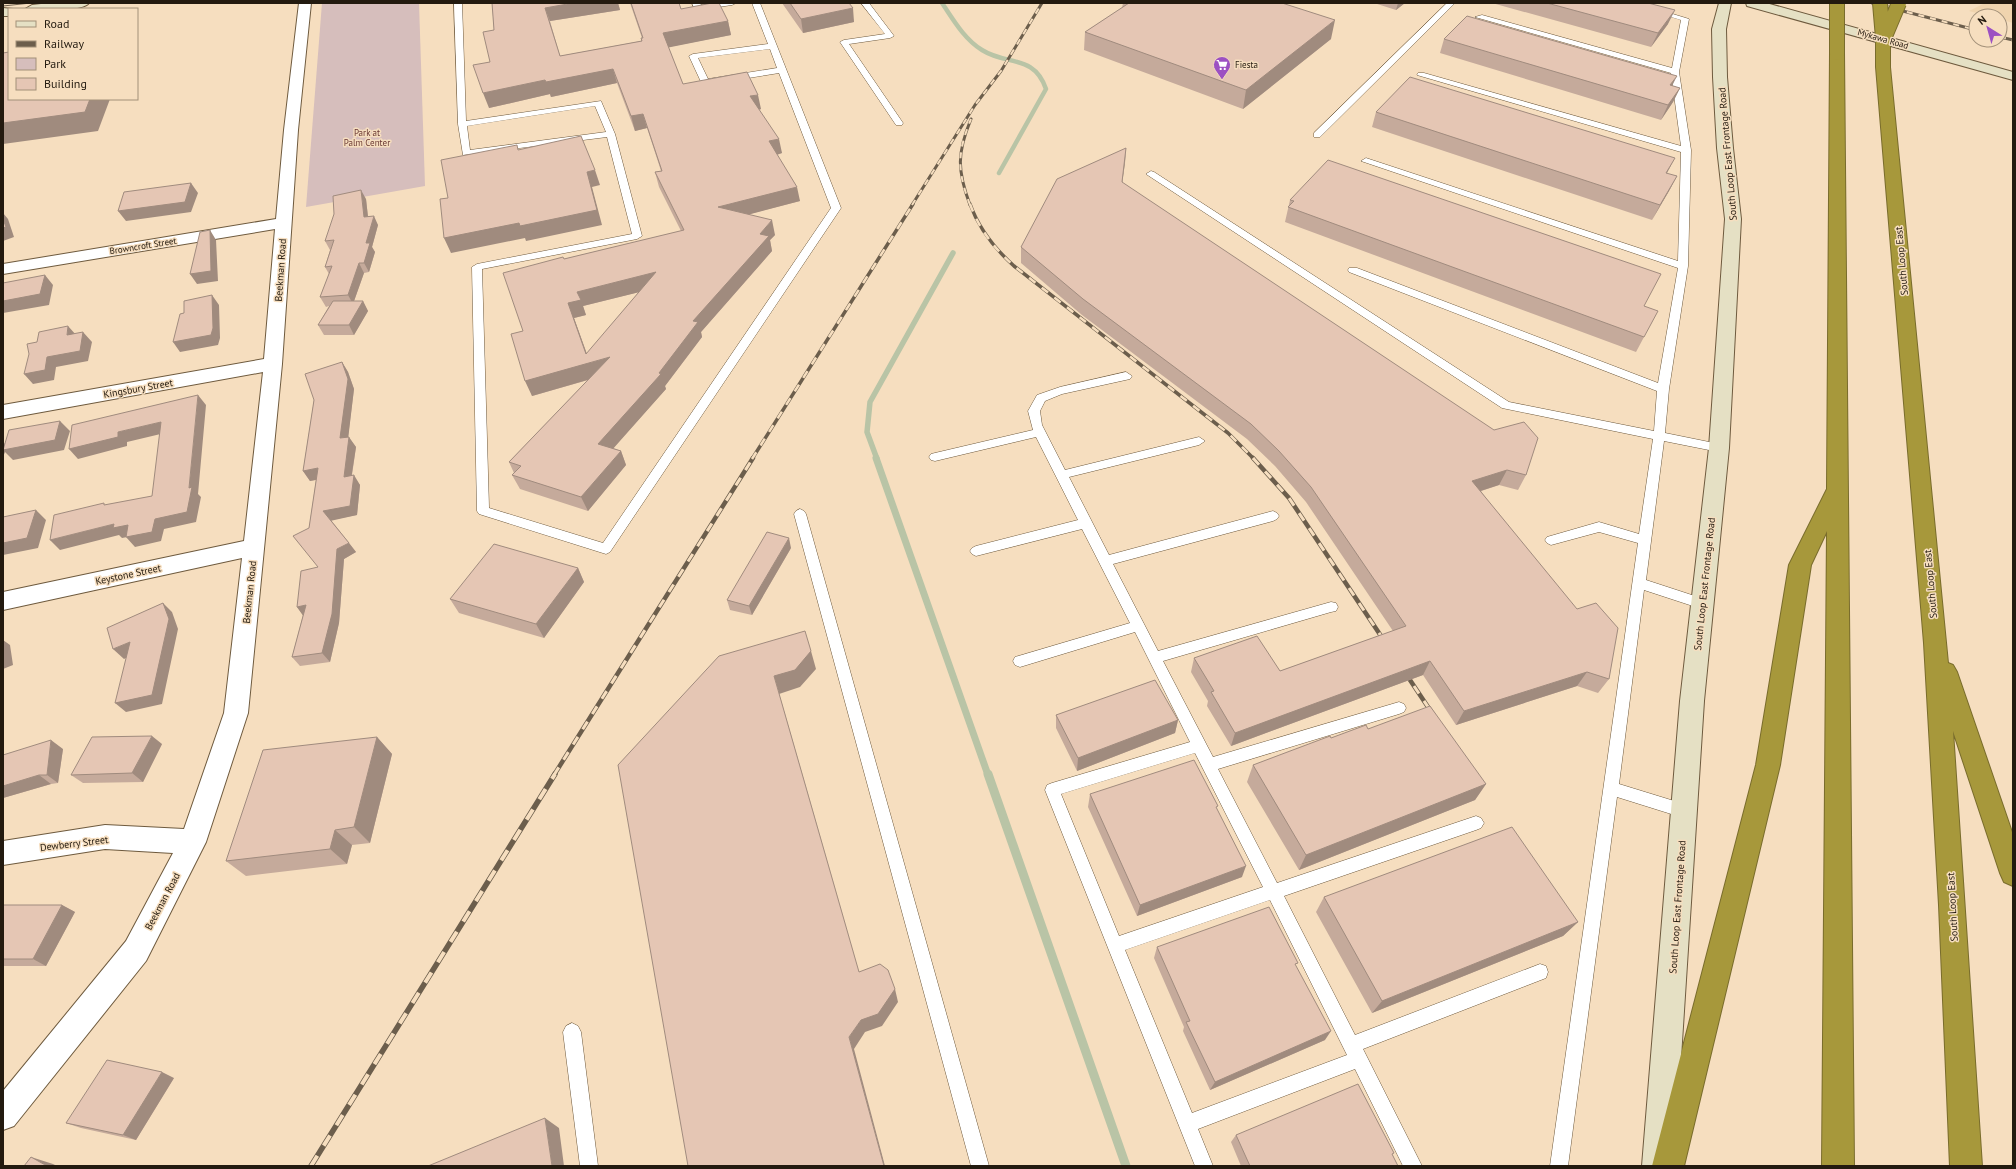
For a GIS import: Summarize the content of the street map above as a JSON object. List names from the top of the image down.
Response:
{
  "streets": {
    "highway": ["South Loop East"],
    "main road": ["Mykawa Road", "South Loop East Frontage Road"],
    "street": [
      "Browncroft Street",
      "Beekman Road",
      "Kingsbury Street",
      "Keystone Street",
      "Dewberry Street"
    ]
  },
  "crossings": [
    ["Browncroft Street", "Beekman Road"],
    ["Beekman Road", "Kingsbury Street"],
    ["Beekman Road", "Keystone Street"],
    ["Beekman Road", "Dewberry Street"]
  ],
  "parks": ["Park at Palm Center"],
  "places": {
    "supermarket": ["Fiesta"]
  },
  "legend": [
    "Road",
    "Railway",
    "Park",
    "Building"
  ],
  "north": "top left"
}
